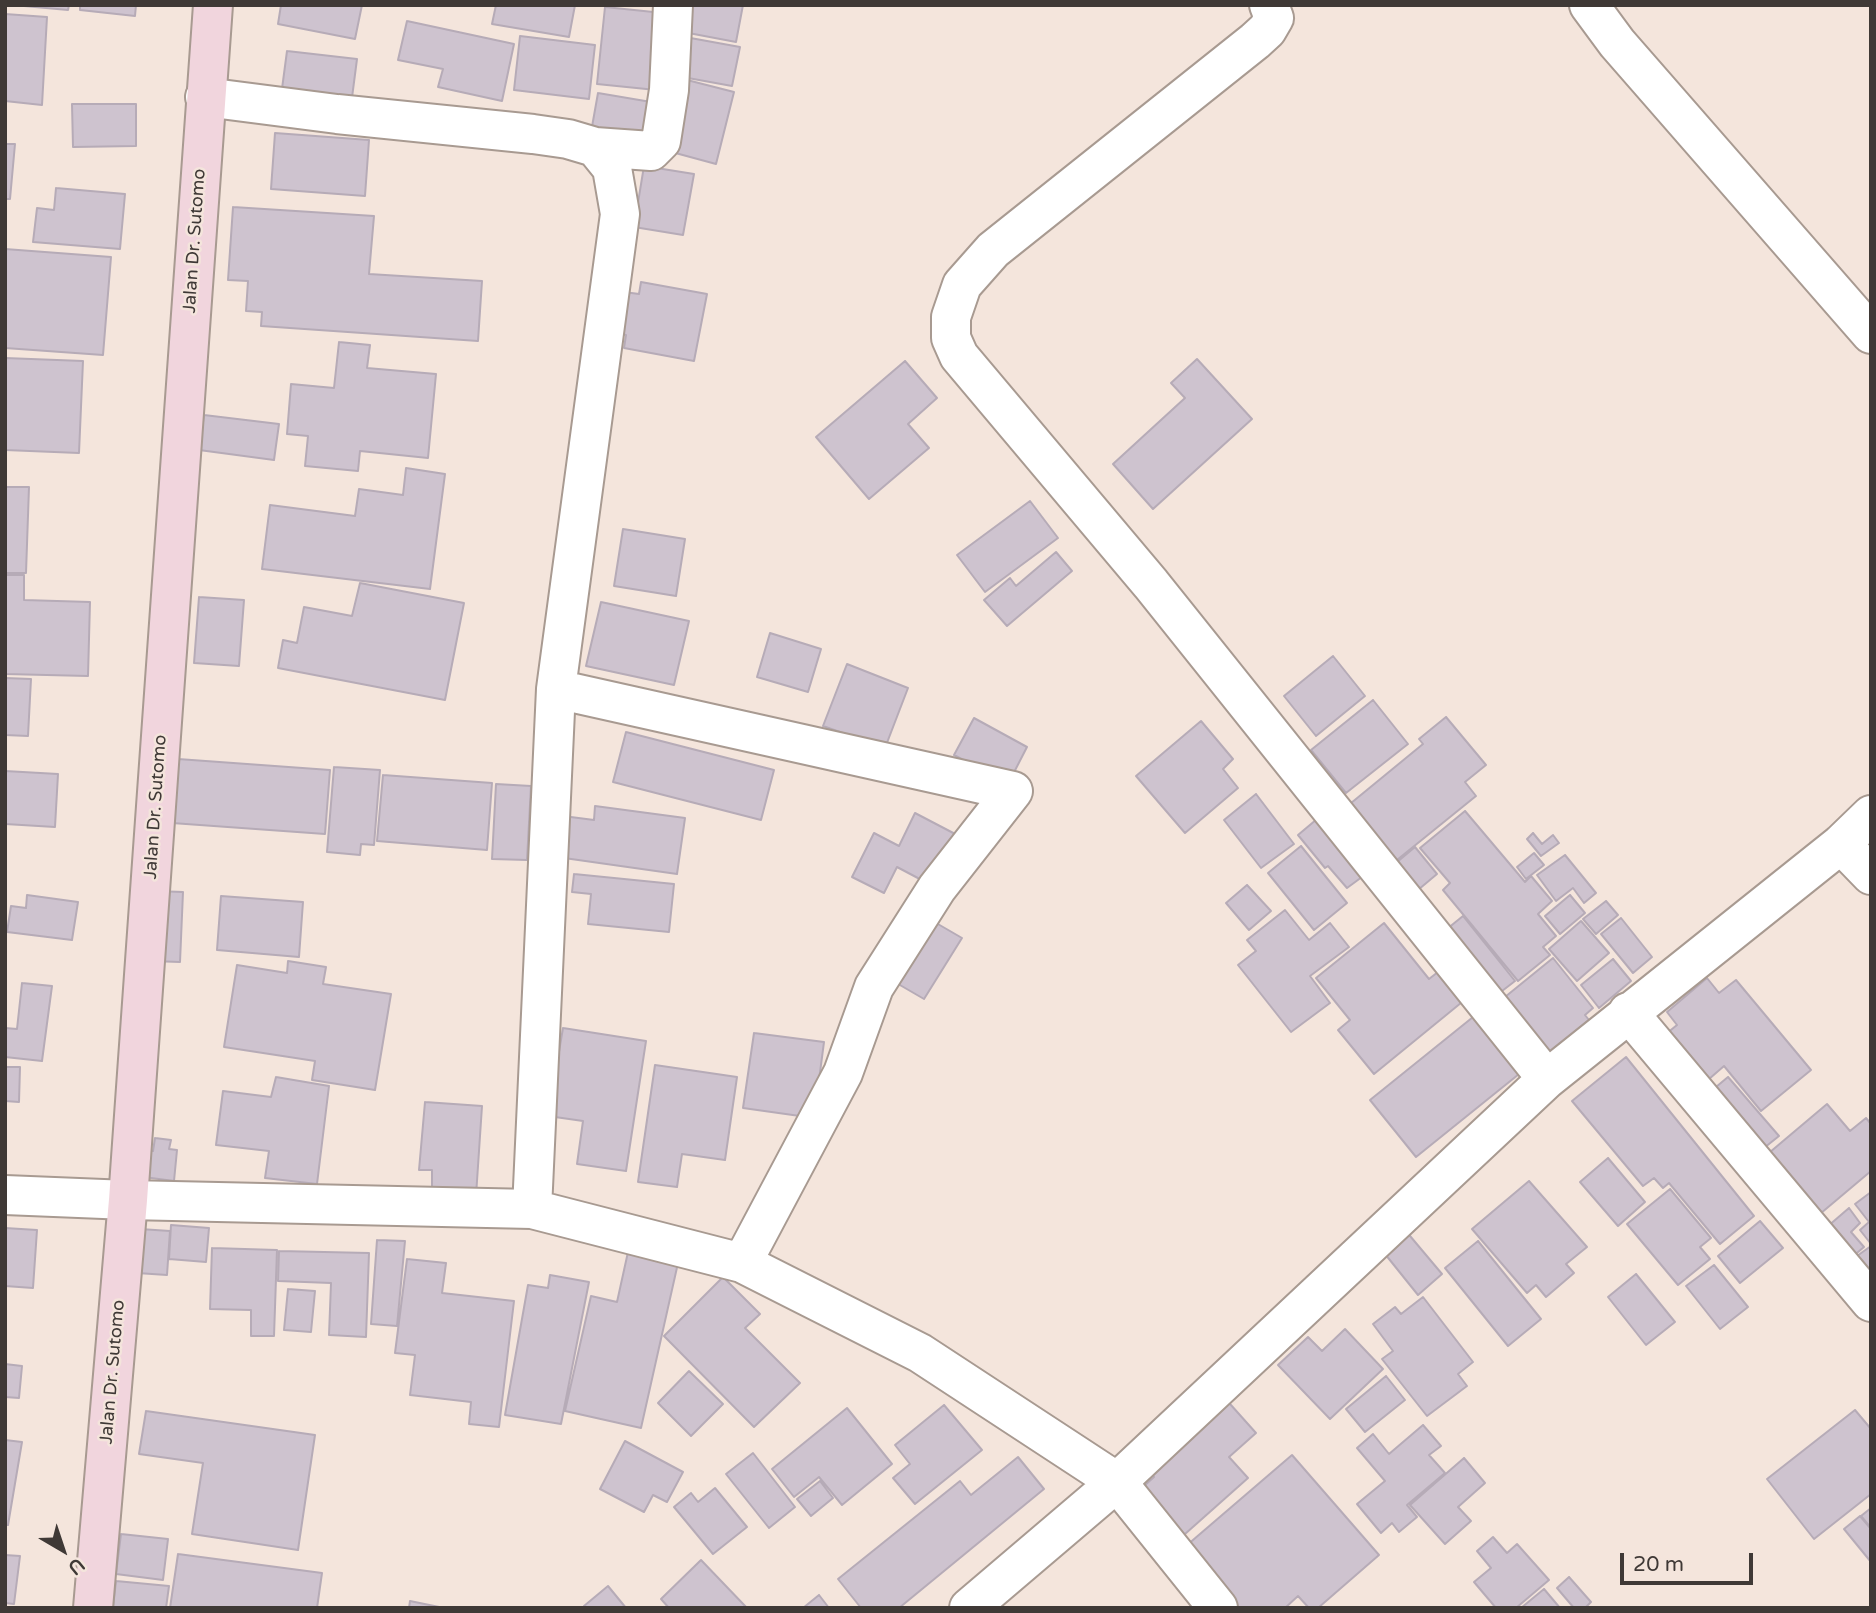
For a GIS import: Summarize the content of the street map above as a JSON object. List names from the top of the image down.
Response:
{
  "streets": {
    "street": ["Jalan Dr. Sutomo"]
  },
  "scale_bar": "20 m",
  "north": "bottom right"
}
